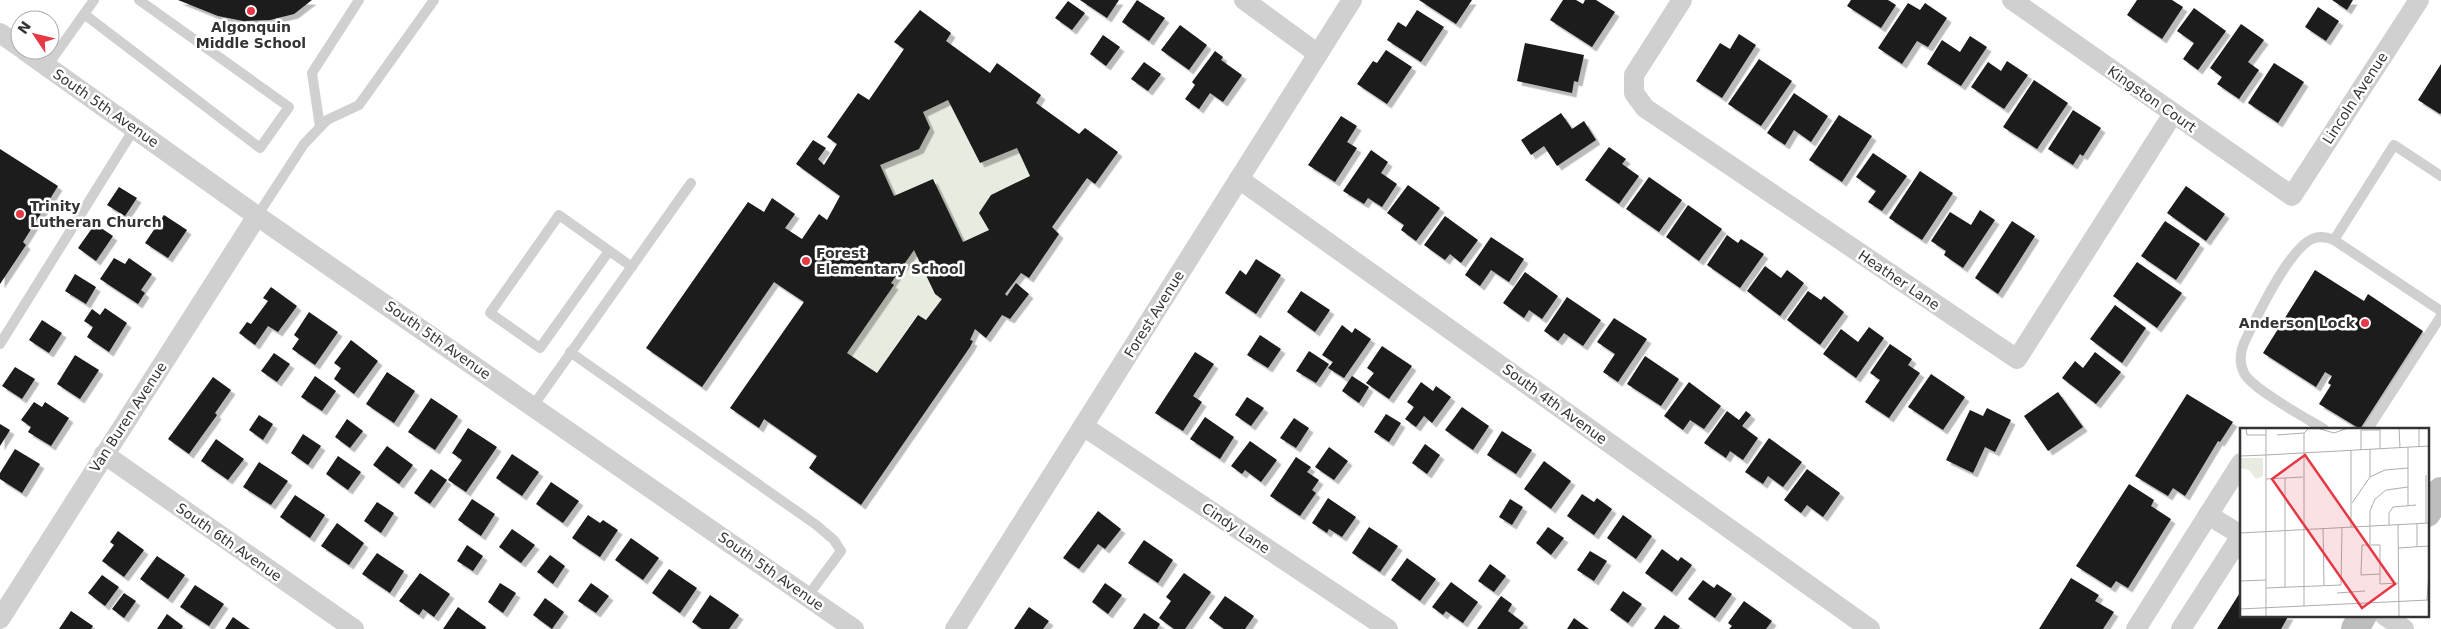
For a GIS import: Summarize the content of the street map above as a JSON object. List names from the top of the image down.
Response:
{
  "streets": {
    "street": [
      "Lincoln Avenue",
      "Kingston Court",
      "South 5th Avenue",
      "Heather Lane",
      "Forest Avenue",
      "South 4th Avenue",
      "Van Buren Avenue",
      "Cindy Lane",
      "South 6th Avenue"
    ]
  },
  "crossings": [
    ["Lincoln Avenue", "Kingston Court"],
    ["Kingston Court", "Heather Lane"],
    ["South 5th Avenue", "Van Buren Avenue"],
    ["Forest Avenue", "South 4th Avenue"],
    ["Forest Avenue", "Cindy Lane"],
    ["Van Buren Avenue", "South 6th Avenue"]
  ],
  "places": [
    "Algonquin Middle School",
    "Trinity Lutheran Church",
    "Forest Elementary School",
    "Anderson Lock"
  ],
  "north": "top left"
}
